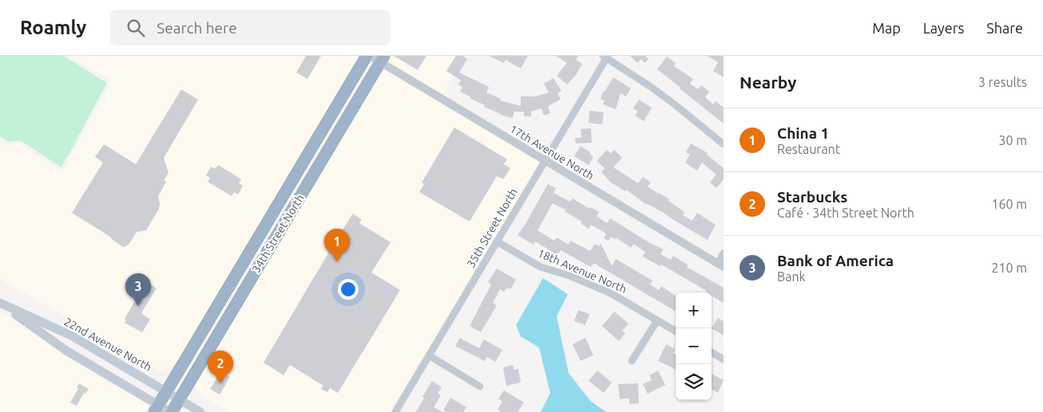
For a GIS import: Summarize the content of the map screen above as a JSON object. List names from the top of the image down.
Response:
{
  "streets": {
    "highway": ["34th Street North"],
    "main road": ["22nd Avenue North"],
    "street": ["17th Avenue North", "35th Street North", "18th Avenue North"]
  },
  "crossings": [
    ["17th Avenue North", "35th Street North"],
    ["17th Avenue North", "34th Street North"],
    ["35th Street North", "18th Avenue North"],
    ["34th Street North", "22nd Avenue North"]
  ],
  "page": {
    "header": "Roamly",
    "search": "Search here",
    "nav": ["Map", "Layers", "Share"],
    "heading": ["Nearby", "3 results"],
    "list": [
      {
        "mark": "1",
        "name": "China 1",
        "note": "Restaurant",
        "value": "30 m"
      },
      {
        "mark": "2",
        "name": "Starbucks",
        "note": "Café · 34th Street North",
        "value": "160 m"
      },
      {
        "mark": "3",
        "name": "Bank of America",
        "note": "Bank",
        "value": "210 m"
      }
    ],
    "pins": ["1", "3", "2"],
    "map_buttons": ["+", "−"]
  }
}
